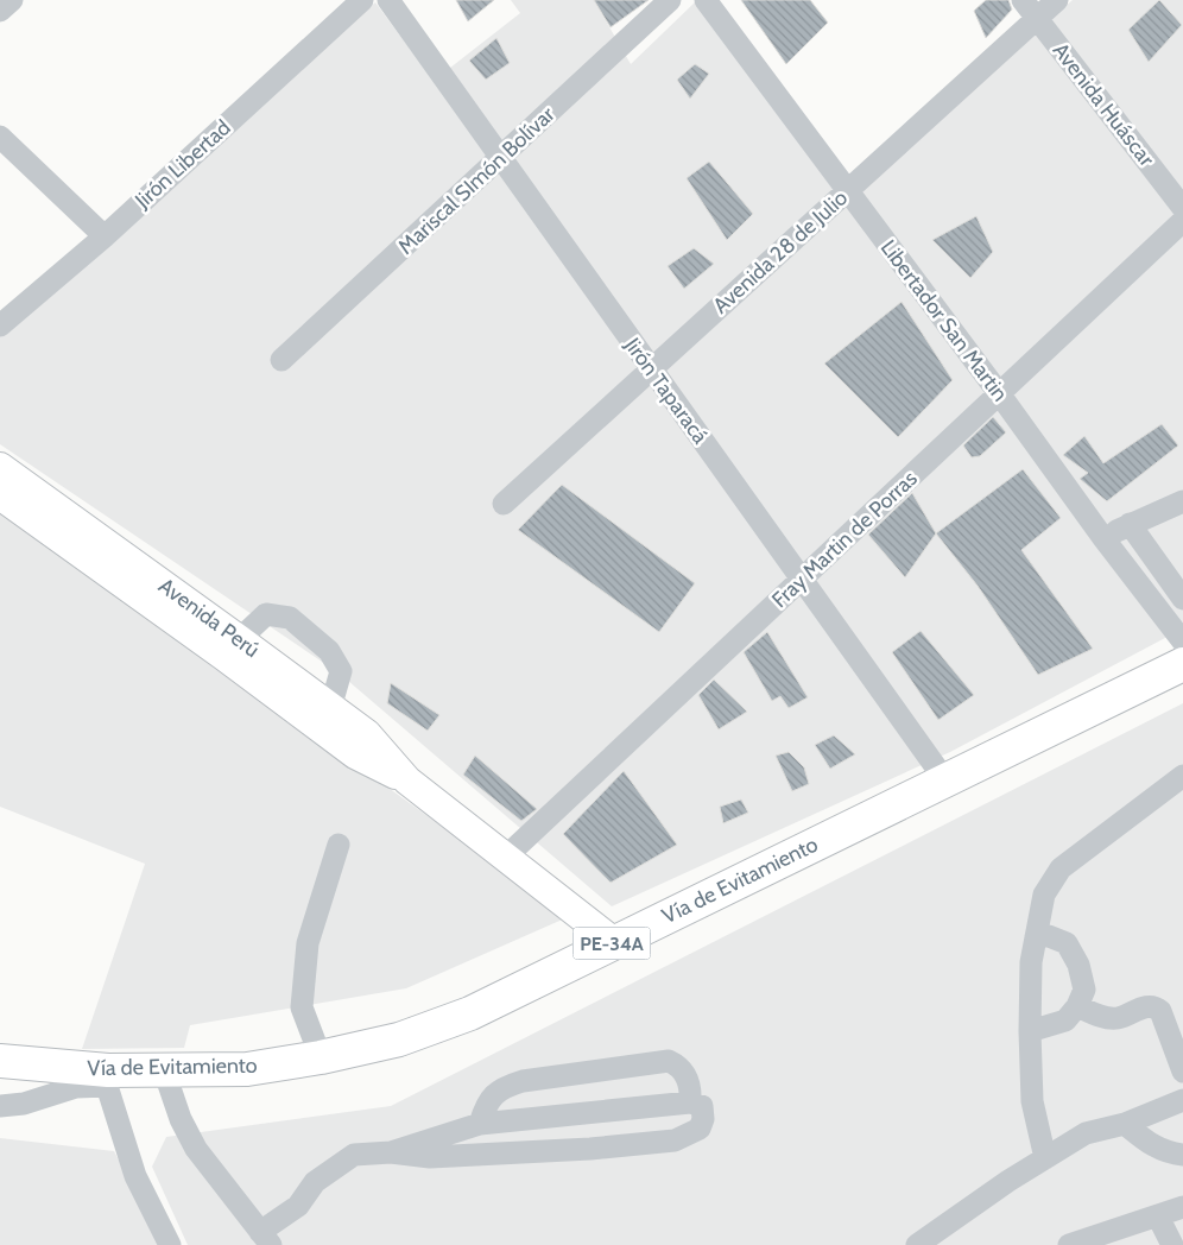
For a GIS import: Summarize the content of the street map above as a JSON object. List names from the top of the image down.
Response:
{
  "streets": {
    "highway": ["Vía de Evitamiento", "PE-34A"],
    "main road": ["Avenida Perú"],
    "street": [
      "Avenida Huáscar",
      "Jirón Libertad",
      "Mariscal SImón Bolívar",
      "Avenida 28 de Julio",
      "Libertador San Martin",
      "Jirón Taparacá",
      "Fray Martin de Porras"
    ]
  },
  "crossings": [
    ["Avenida Huáscar", "Avenida 28 de Julio"],
    ["Mariscal SImón Bolívar", "Jirón Taparacá"],
    ["Avenida 28 de Julio", "Libertador San Martin"],
    ["Avenida 28 de Julio", "Jirón Taparacá"],
    ["Libertador San Martin", "Fray Martin de Porras"],
    ["Jirón Taparacá", "Fray Martin de Porras"],
    ["Jirón Taparacá", "Vía de Evitamiento"],
    ["Fray Martin de Porras", "Avenida Perú"],
    ["Avenida Perú", "Vía de Evitamiento"]
  ]
}
